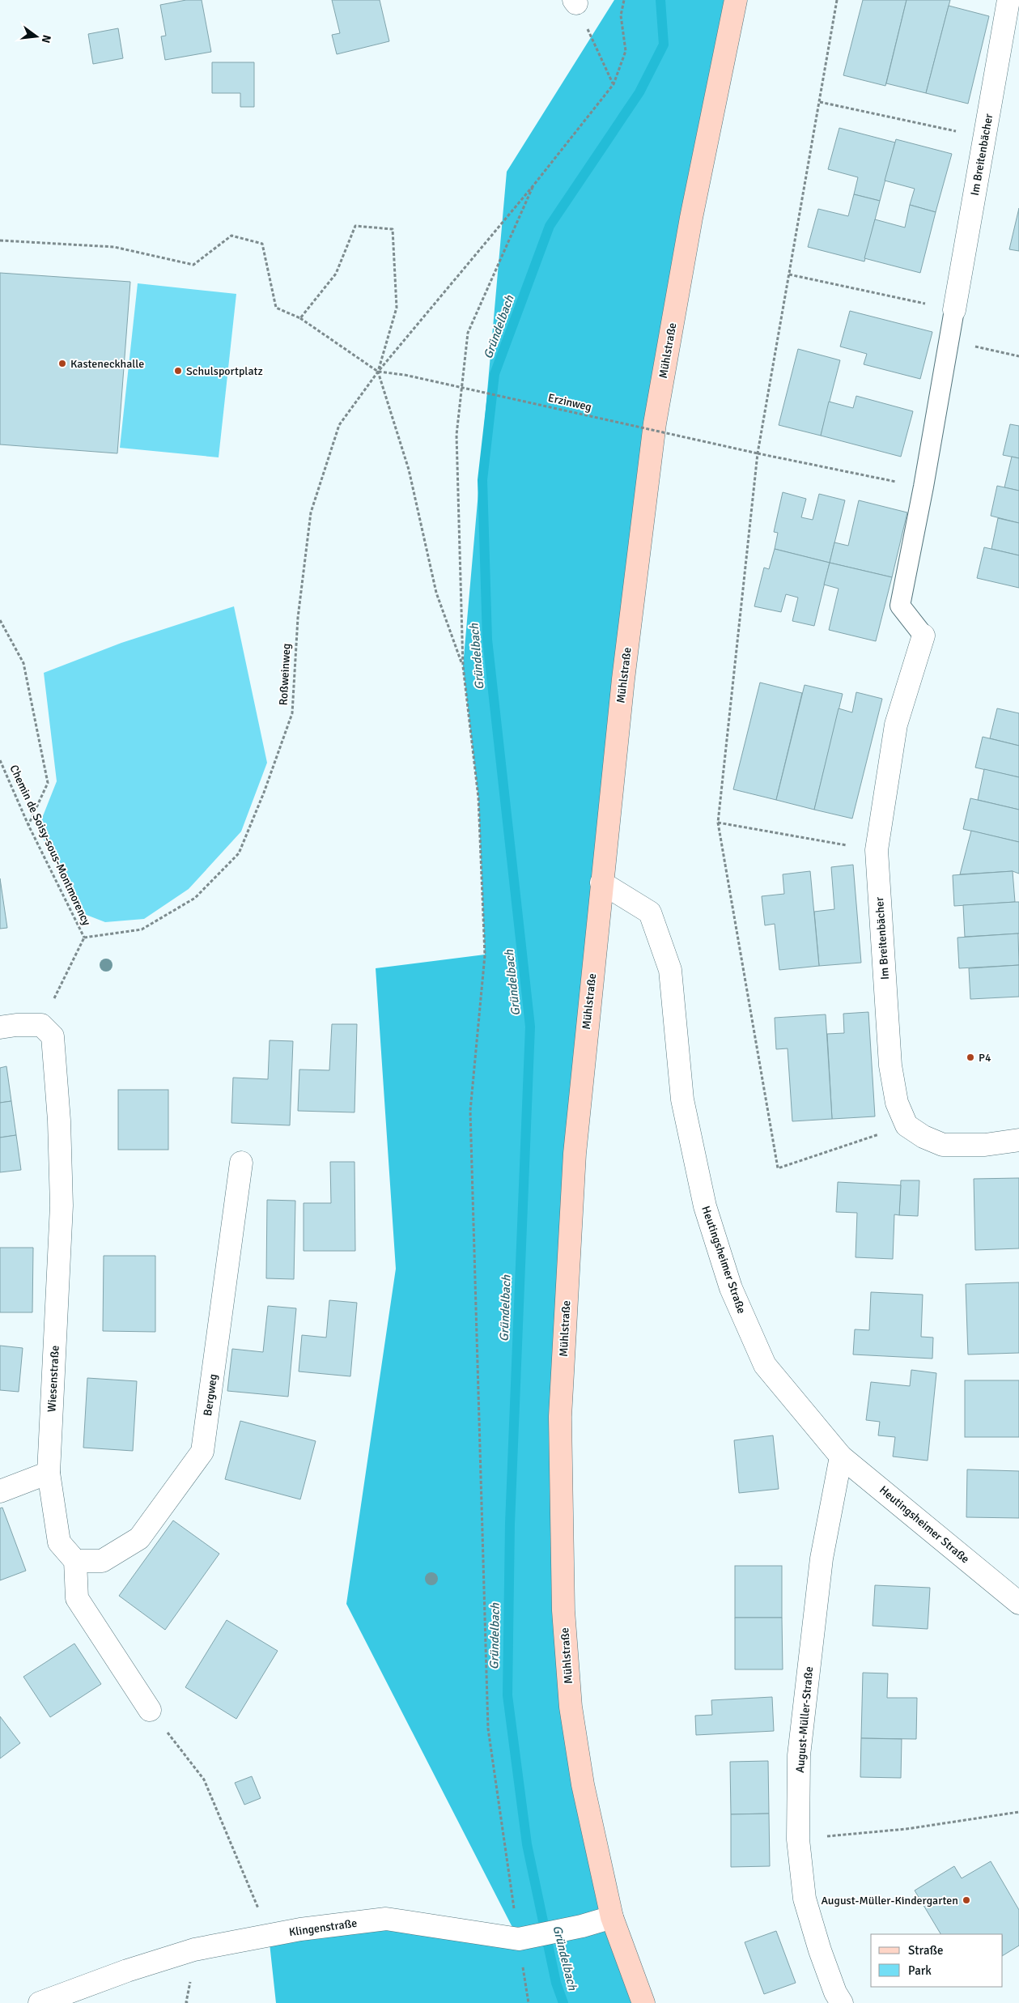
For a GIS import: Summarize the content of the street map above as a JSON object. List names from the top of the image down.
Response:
{
  "streets": {
    "main road": ["Mühlstraße"],
    "street": [
      "Im Breitenbächer",
      "Heutingsheimer Straße",
      "Wiesenstraße",
      "Bergweg",
      "August-Müller-Straße",
      "Klingenstraße"
    ],
    "path": ["Erzinweg", "Roßweinweg", "Chemin de Soisy-sous-Montmorency"]
  },
  "crossings": [
    ["Mühlstraße", "Heutingsheimer Straße"],
    ["Mühlstraße", "Klingenstraße"],
    ["Erzinweg", "Roßweinweg"],
    ["Roßweinweg", "Chemin de Soisy-sous-Montmorency"],
    ["Heutingsheimer Straße", "August-Müller-Straße"],
    ["Wiesenstraße", "Bergweg"]
  ],
  "water": ["Gründelbach"],
  "places": [
    "Kasteneckhalle",
    "Schulsportplatz",
    "P4",
    "August-Müller-Kindergarten"
  ],
  "legend": ["Straße", "Park"],
  "north": "right"
}
